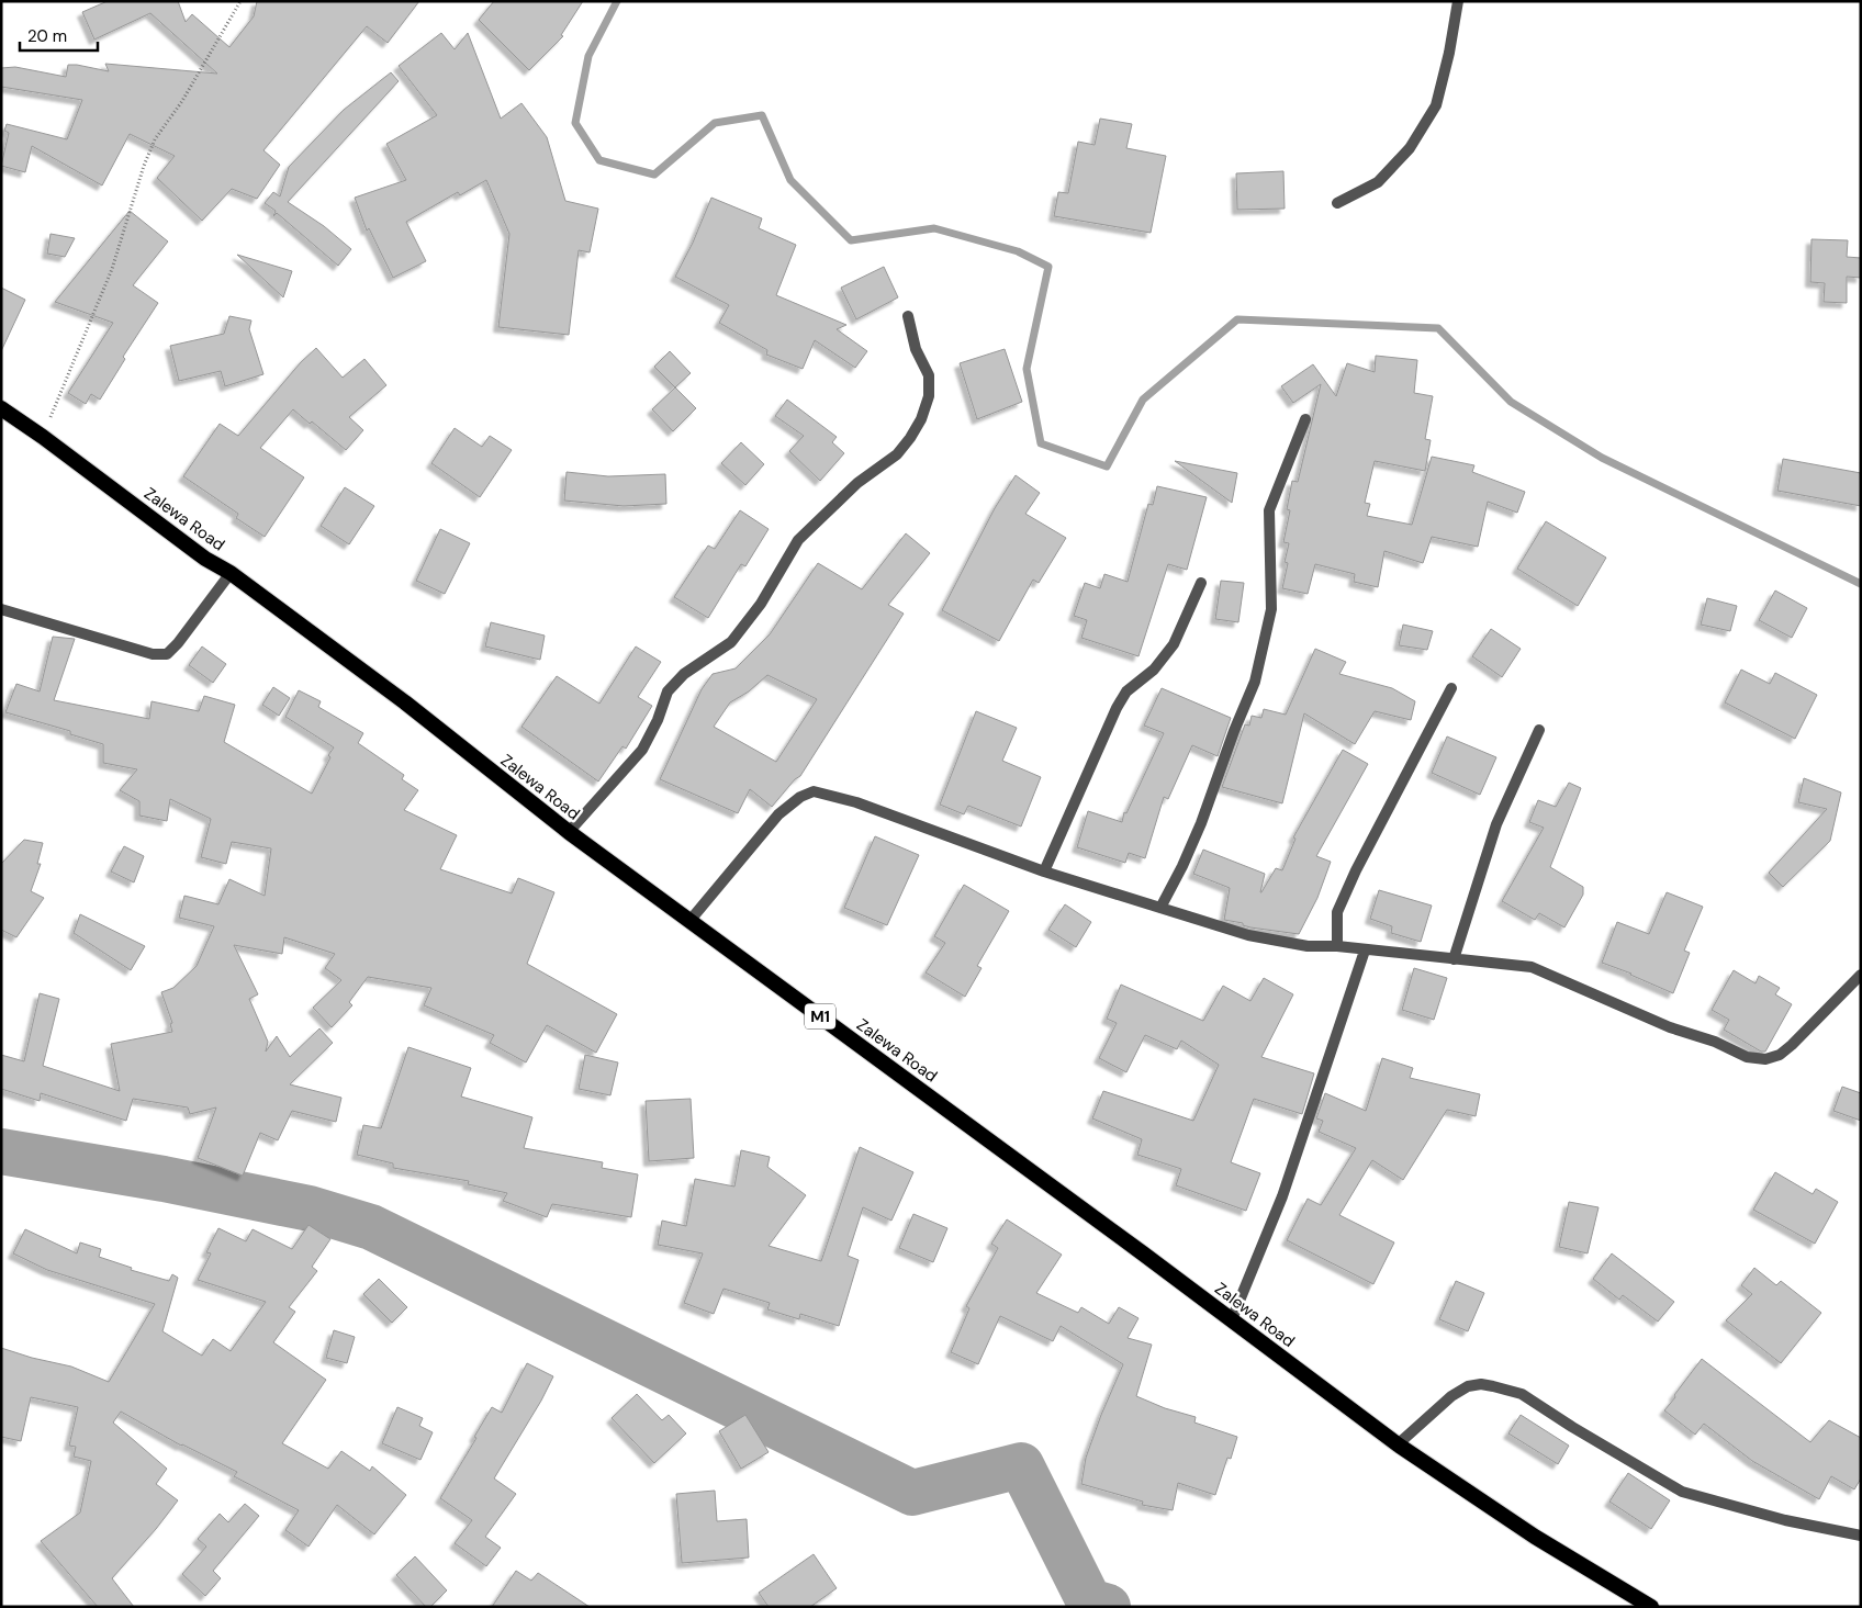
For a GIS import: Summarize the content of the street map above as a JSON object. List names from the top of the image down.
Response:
{
  "streets": {
    "highway": ["Zalewa Road", "M1"]
  },
  "scale_bar": "20 m"
}
